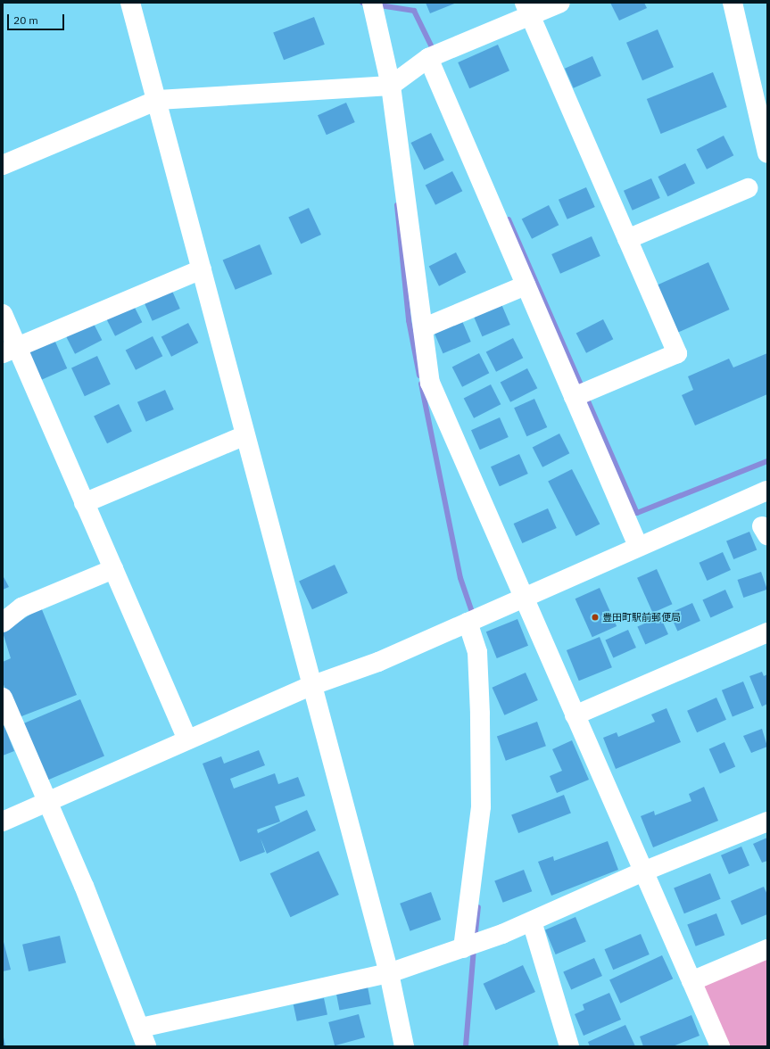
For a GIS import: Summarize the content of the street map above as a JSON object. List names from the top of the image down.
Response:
{
  "places": ["豊田町駅前郵便局"],
  "scale_bar": "20 m"
}
